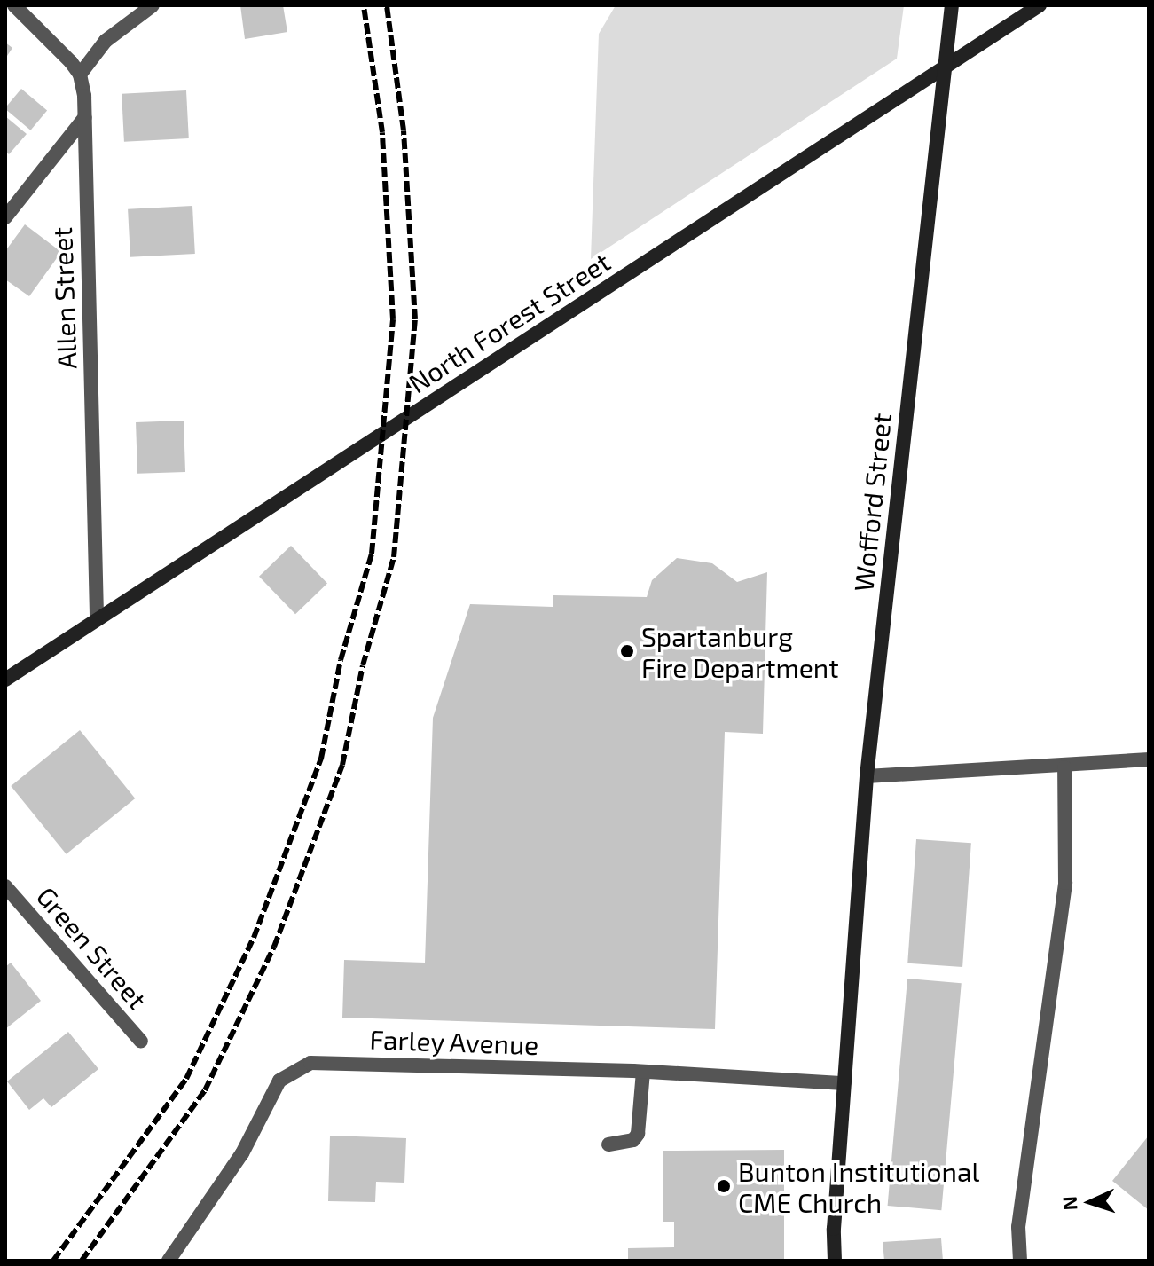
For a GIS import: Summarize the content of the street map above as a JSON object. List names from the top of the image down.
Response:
{
  "streets": {
    "street": [
      "Allen Street",
      "North Forest Street",
      "Wofford Street",
      "Green Street",
      "Farley Avenue"
    ]
  },
  "crossings": [
    ["Allen Street", "North Forest Street"],
    ["North Forest Street", "Wofford Street"],
    ["Wofford Street", "Farley Avenue"]
  ],
  "places": ["Spartanburg Fire Department", "Bunton Institutional CME Church"],
  "north": "left"
}
